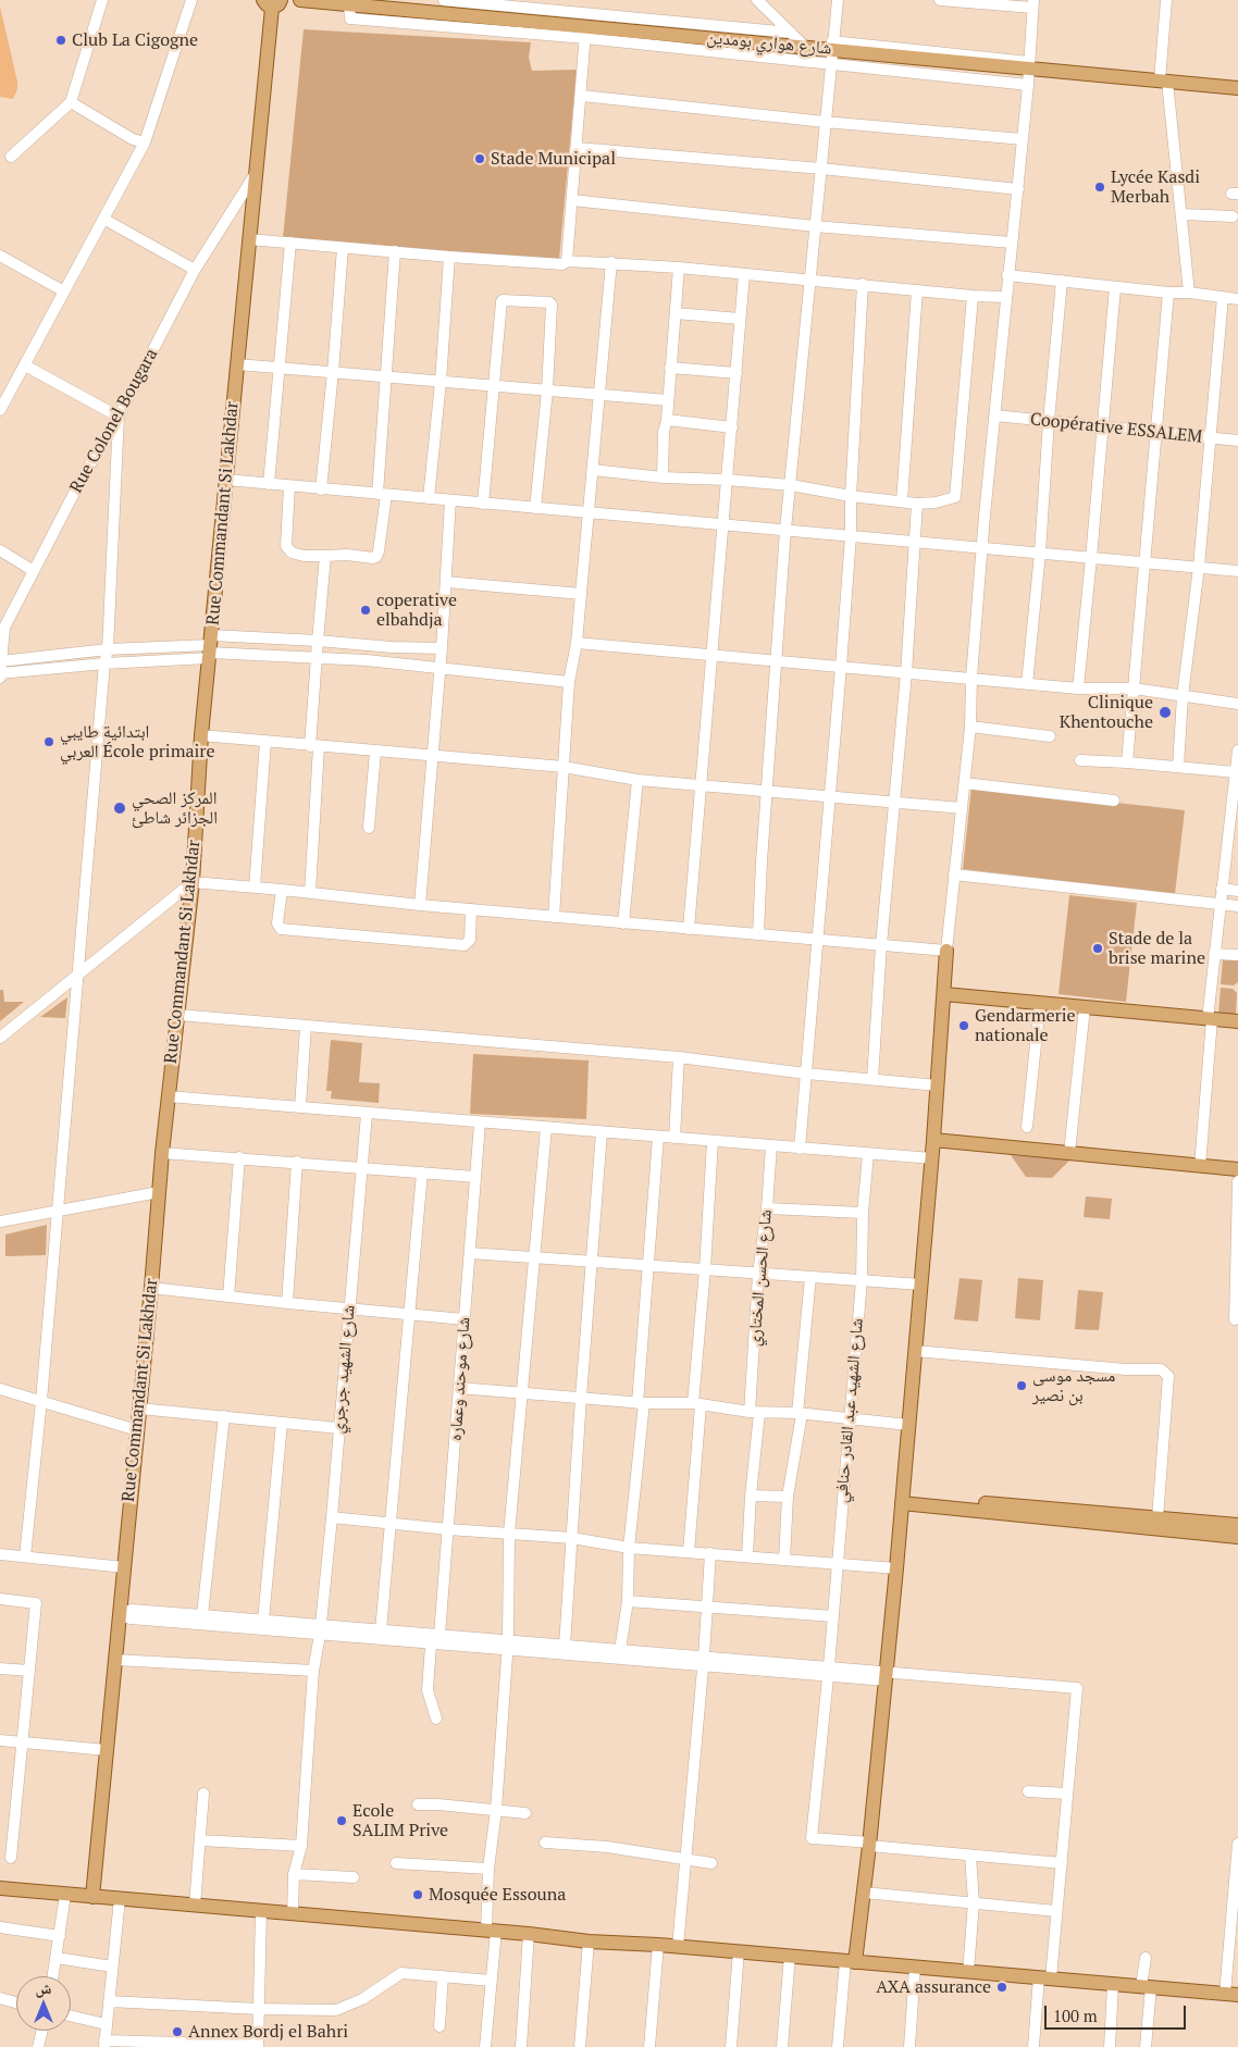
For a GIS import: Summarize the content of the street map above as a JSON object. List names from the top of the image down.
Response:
{
  "streets": {
    "main road": ["شارع هواري بومدين", "Rue Commandant Si Lakhdar"],
    "street": [
      "Rue Colonel Bougara",
      "Coopérative ESSALEM",
      "شارع الحسن المختاري",
      "شارع الشهيد جرجري",
      "شارع موحند وعماره",
      "شارع الشهيد عبد القادر حنافي"
    ]
  },
  "crossings": [
    ["Rue Colonel Bougara", "Rue Commandant Si Lakhdar"]
  ],
  "places": [
    "Club La Cigogne",
    "Stade Municipal",
    "Lycée Kasdi Merbah",
    "coperative elbahdja",
    "Clinique Khentouche",
    "ابتدائية طايبي العربي École primaire",
    "المركز الصحي الجزائر شاطئ",
    "Stade de la brise marine",
    "Gendarmerie nationale",
    "مسجد موسى بن نصير",
    "Ecole SALIM Prive",
    "Mosquée Essouna",
    "AXA assurance",
    "Annex Bordj el Bahri"
  ],
  "scale_bar": "100 m",
  "north": "top"
}
